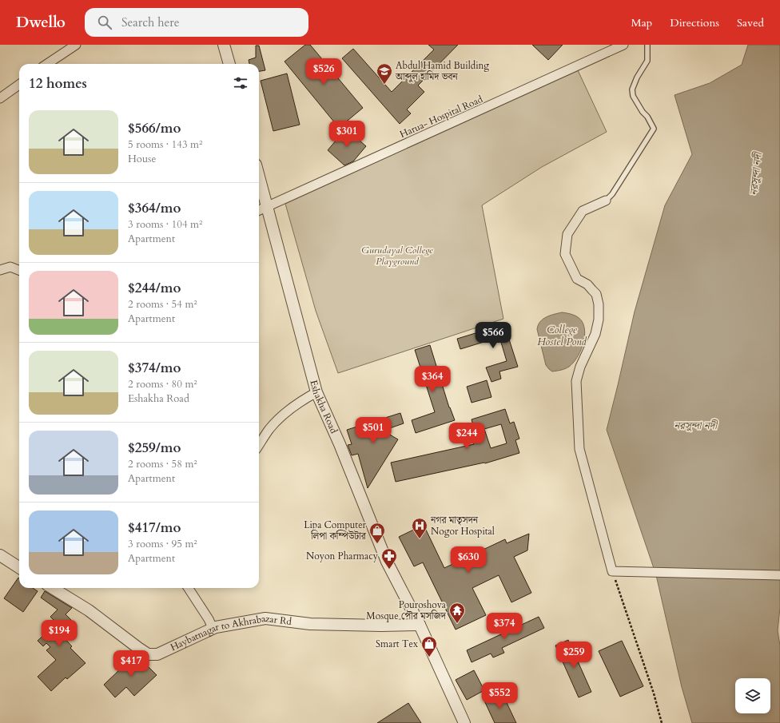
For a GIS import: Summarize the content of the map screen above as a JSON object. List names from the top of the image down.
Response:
{
  "streets": {
    "street": ["Harua- Hospital Road", "Eshakha Road", "Haybatnagar to Akhrabazar Rd"]
  },
  "crossings": [
    ["Harua- Hospital Road", "Eshakha Road"],
    ["Eshakha Road", "Haybatnagar to Akhrabazar Rd"]
  ],
  "water": ["নরসুন্দা নদী", "College Hostel Pond"],
  "parks": ["Gurudayal College Playground"],
  "places": {
    "school or university": ["Abdul Hamid Building আব্দুল হামিদ ভবন"],
    "hospital": ["নগর মাতৃসদন Nogor Hospital"],
    "shop": ["Lipa Computer লিপা কম্পিউটার", "Smart Tex"],
    "pharmacy": ["Noyon Pharmacy"],
    "temple": ["Pouroshova Mosque পৌর মসজিদ"]
  },
  "page": {
    "header": "Dwello",
    "search": "Search here",
    "nav": ["Map", "Directions", "Saved"],
    "price": [
      "$526",
      "$301",
      "$566",
      "$364",
      "$501",
      "$244",
      "$630",
      "$374",
      "$194",
      "$259",
      "$417",
      "$552"
    ],
    "heading": "12 homes",
    "list": [
      {
        "name": "$566/mo",
        "note": "5 rooms · 143 m² · House"
      },
      {
        "name": "$364/mo",
        "note": "3 rooms · 104 m² · Apartment"
      },
      {
        "name": "$244/mo",
        "note": "2 rooms · 54 m² · Apartment"
      },
      {
        "name": "$374/mo",
        "note": "2 rooms · 80 m² · Eshakha Road"
      },
      {
        "name": "$259/mo",
        "note": "2 rooms · 58 m² · Apartment"
      },
      {
        "name": "$417/mo",
        "note": "3 rooms · 95 m² · Apartment"
      }
    ]
  }
}
